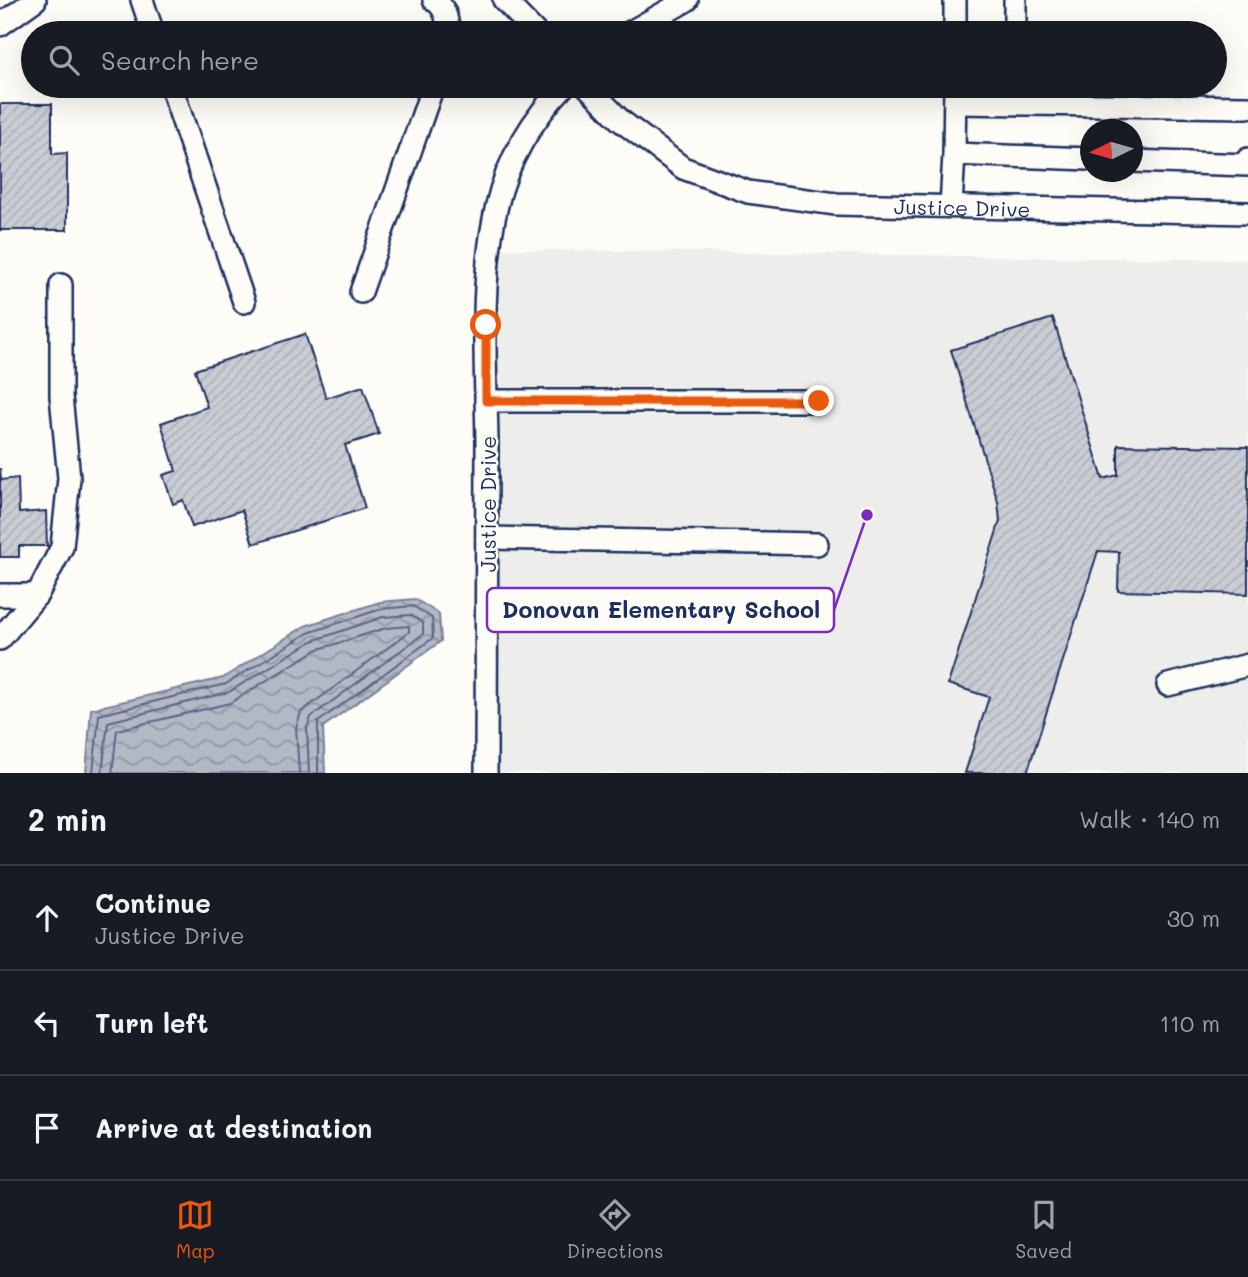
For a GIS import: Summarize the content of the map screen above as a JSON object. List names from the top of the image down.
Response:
{
  "streets": {
    "street": ["Justice Drive"]
  },
  "places": ["Donovan Elementary School"],
  "north": "left",
  "page": {
    "search": "Search here",
    "heading": ["2 min", "Walk · 140 m"],
    "list": [
      ["Continue", "Justice Drive", "30 m"],
      ["Turn left", "110 m"],
      "Arrive at destination"
    ],
    "nav": ["Map", "Directions", "Saved"]
  }
}
